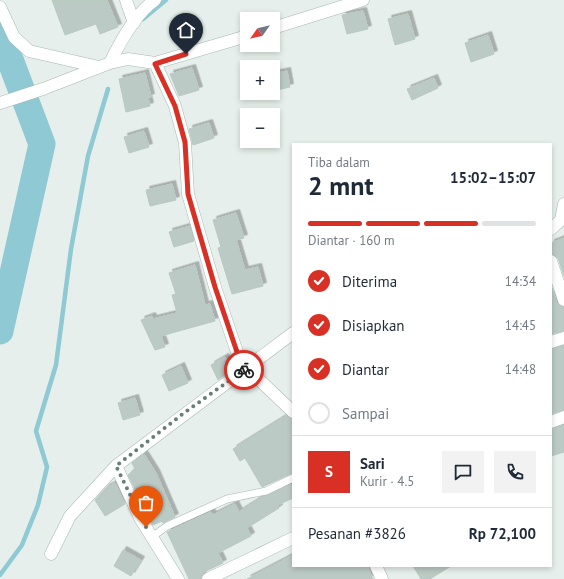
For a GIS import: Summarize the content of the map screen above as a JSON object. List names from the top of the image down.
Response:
{
  "north": "bottom left",
  "page": {
    "map_buttons": ["+", "−"],
    "heading": ["2 mnt", "Tiba dalam", "15:02–15:07"],
    "panel": [
      "Sari",
      "Kurir · 4.5",
      "Pesanan #3826",
      "Rp 72,100"
    ],
    "bar": "Diantar · 160 m",
    "list": [
      ["Diterima", "14:34"],
      ["Disiapkan", "14:45"],
      ["Diantar", "14:48"],
      "Sampai"
    ],
    "round": "S"
  }
}
